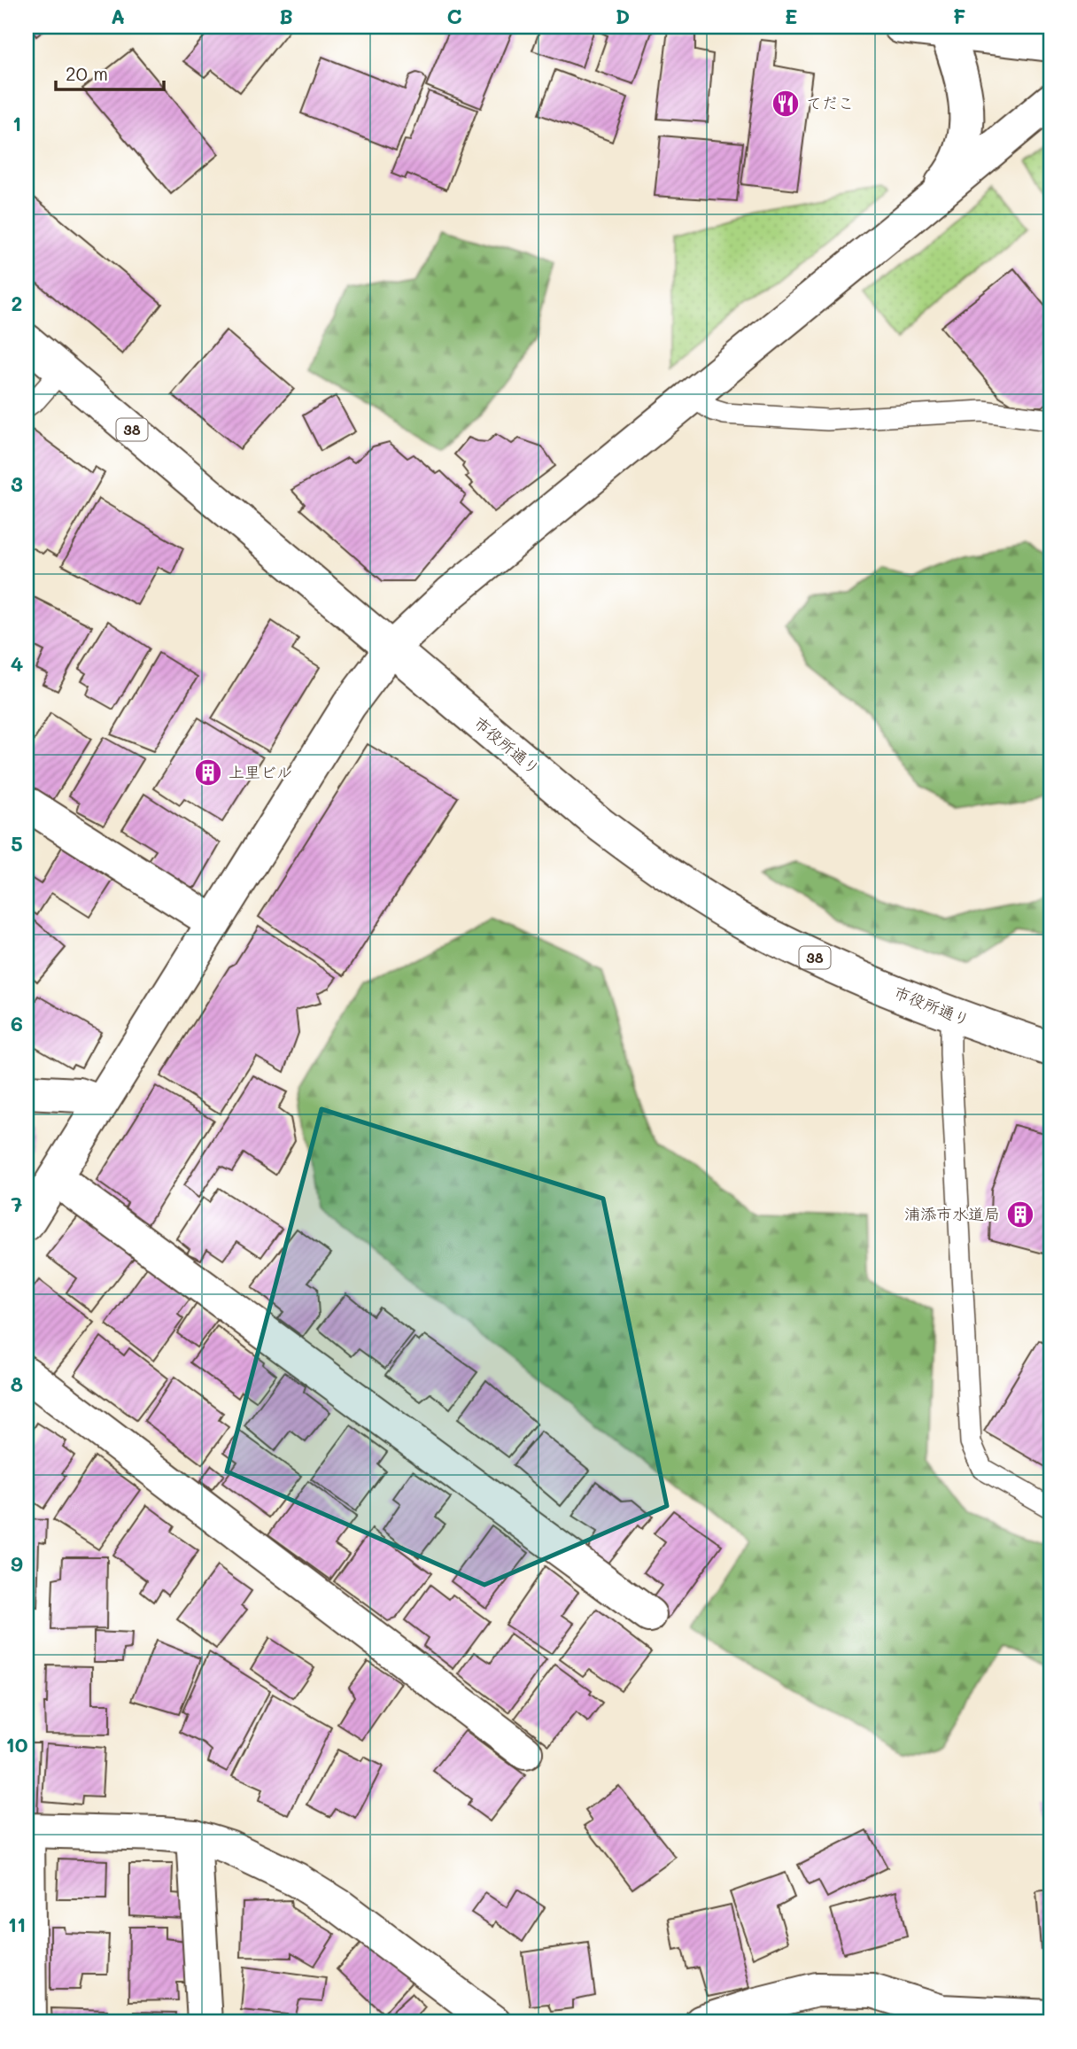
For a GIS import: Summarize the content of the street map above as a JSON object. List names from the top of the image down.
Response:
{
  "streets": {
    "street": ["38", "市役所通り"]
  },
  "places": {
    "restaurant": ["てだこ"],
    "building": ["上里ビル", "浦添市水道局"]
  },
  "scale_bar": "20 m",
  "grid": {
    "columns": [
      "A",
      "B",
      "C",
      "D",
      "E",
      "F"
    ],
    "rows": [
      "1",
      "2",
      "3",
      "4",
      "5",
      "6",
      "7",
      "8",
      "9",
      "10",
      "11"
    ]
  }
}
